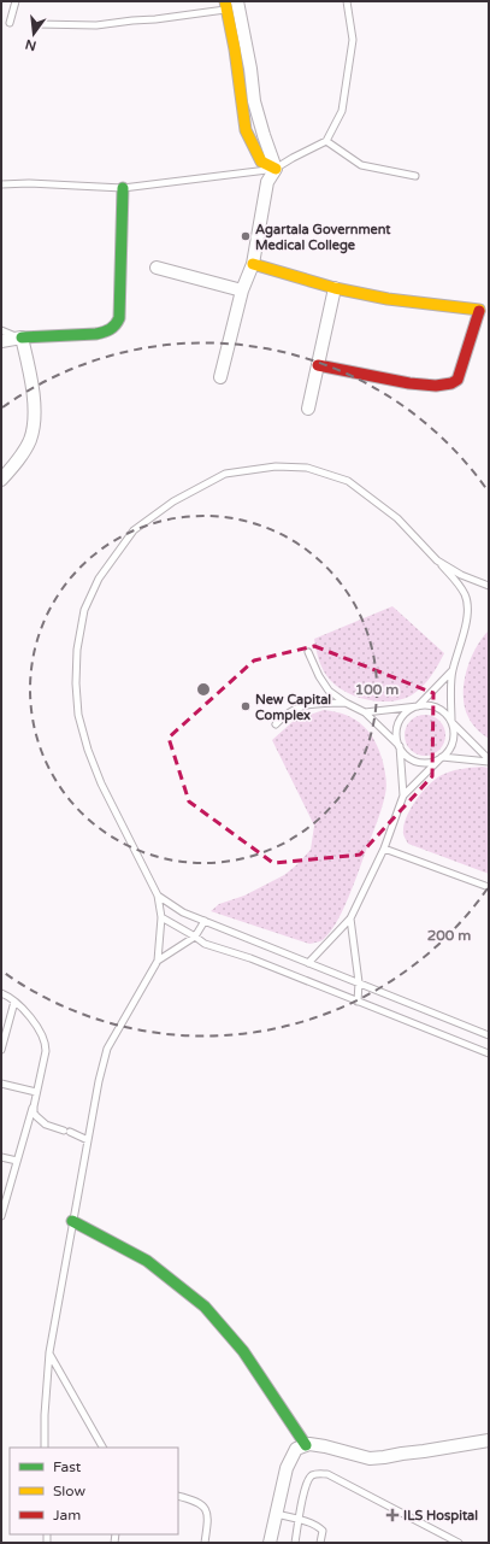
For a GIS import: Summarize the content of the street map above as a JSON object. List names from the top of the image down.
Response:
{
  "places": {
    "other": ["Agartala Government Medical College", "New Capital Complex"],
    "health": ["ILS Hospital"]
  },
  "legend": ["Fast", "Slow", "Jam"],
  "north": "bottom",
  "rings": ["100 m", "200 m"]
}
